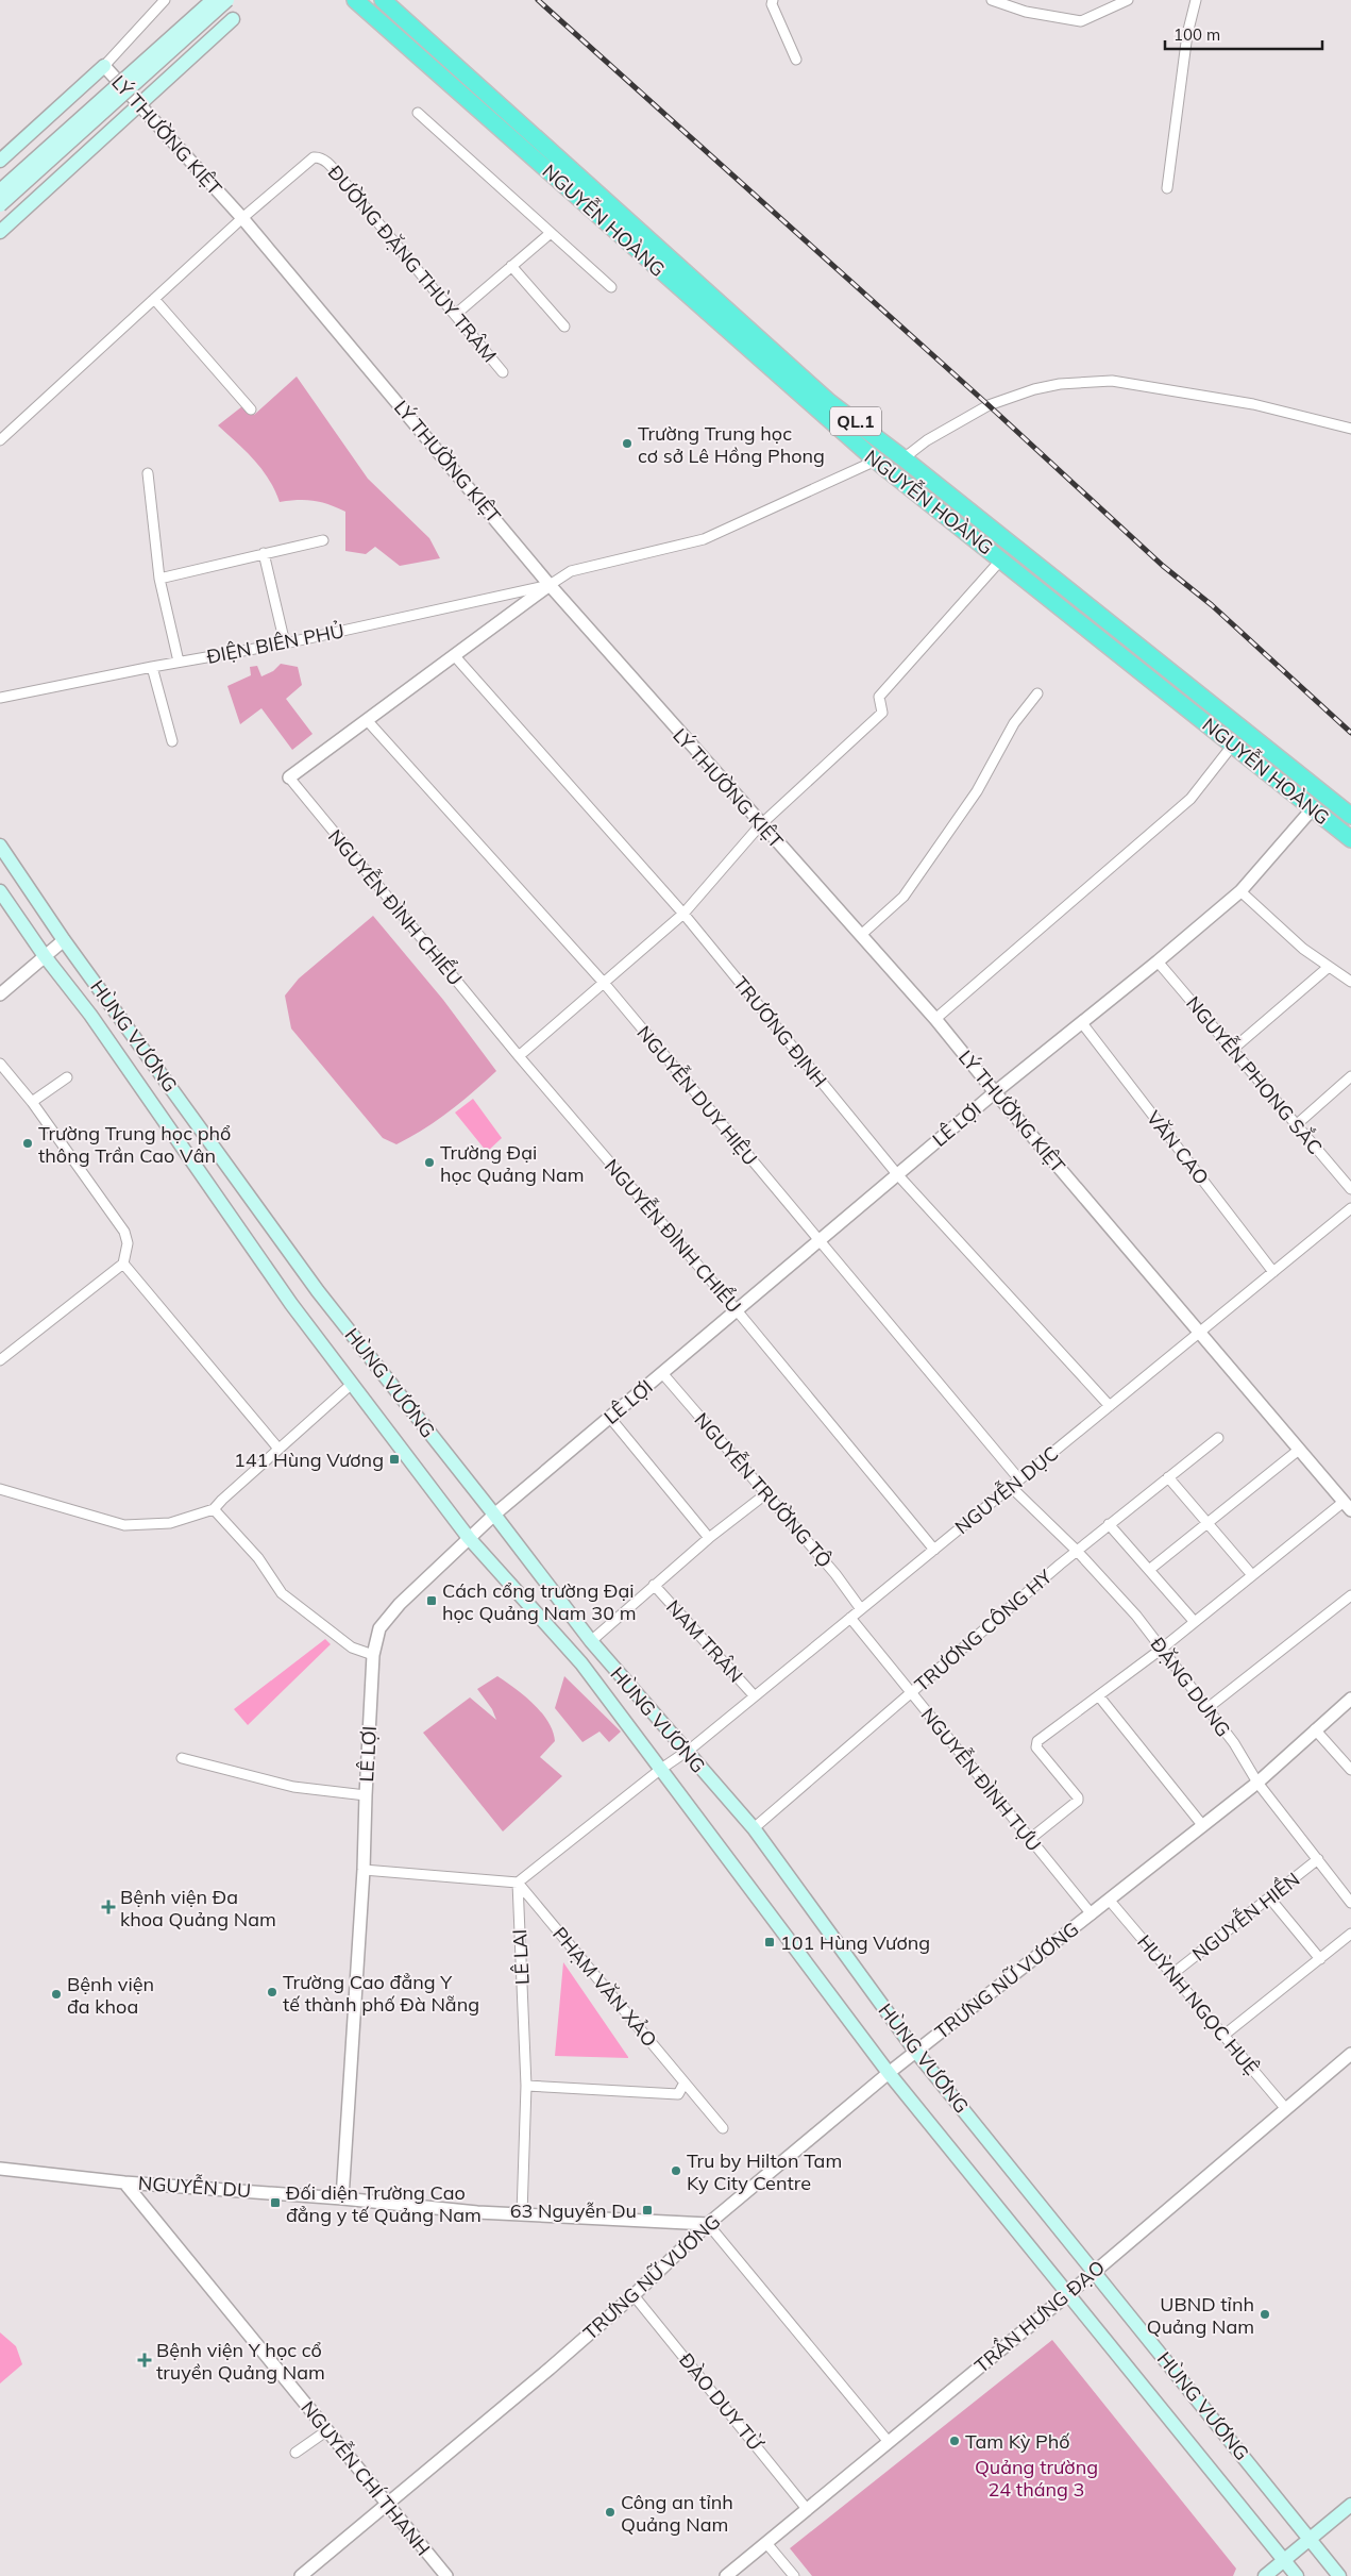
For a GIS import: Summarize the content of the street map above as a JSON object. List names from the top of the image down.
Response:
{
  "streets": {
    "highway": ["NGUYỄN HOÀNG", "QL.1"],
    "main road": ["HÙNG VƯƠNG"],
    "street": [
      "LÝ THƯỜNG KIỆT",
      "ĐƯỜNG ĐẶNG THÙY TRÂM",
      "ĐIỆN BIÊN PHỦ",
      "NGUYỄN ĐÌNH CHIỂU",
      "TRƯƠNG ĐỊNH",
      "NGUYỄN PHONG SẮC",
      "NGUYỄN DUY HIỆU",
      "LÊ LỢI",
      "VĂN CAO",
      "NGUYỄN TRƯỜNG TỘ",
      "NGUYỄN DỤC",
      "TRƯƠNG CÔNG HY",
      "NAM TRÂN",
      "ĐẶNG DUNG",
      "NGUYỄN ĐÌNH TỰU",
      "NGUYỄN HIỀN",
      "LÊ LAI",
      "TRƯNG NỮ VƯƠNG",
      "PHẠM VĂN XẢO",
      "HUỲNH NGỌC HUỆ",
      "NGUYỄN DU",
      "TRẦN HƯNG ĐẠO",
      "ĐÀO DUY TỪ",
      "NGUYỄN CHÍ THANH"
    ]
  },
  "crossings": [
    ["LÝ THƯỜNG KIỆT", "ĐƯỜNG ĐẶNG THÙY TRÂM"],
    ["LÝ THƯỜNG KIỆT", "ĐIỆN BIÊN PHỦ"],
    ["LÝ THƯỜNG KIỆT", "LÊ LỢI"],
    ["LÝ THƯỜNG KIỆT", "NGUYỄN DỤC"],
    ["NGUYỄN HOÀNG", "LÊ LỢI"],
    ["NGUYỄN ĐÌNH CHIỂU", "LÊ LỢI"],
    ["NGUYỄN ĐÌNH CHIỂU", "NGUYỄN DỤC"],
    ["TRƯƠNG ĐỊNH", "LÊ LỢI"],
    ["TRƯƠNG ĐỊNH", "NGUYỄN DỤC"],
    ["HÙNG VƯƠNG", "LÊ LỢI"],
    ["HÙNG VƯƠNG", "NGUYỄN DỤC"],
    ["HÙNG VƯƠNG", "TRƯƠNG CÔNG HY"],
    ["HÙNG VƯƠNG", "TRƯNG NỮ VƯƠNG"],
    ["HÙNG VƯƠNG", "TRẦN HƯNG ĐẠO"],
    ["NGUYỄN PHONG SẮC", "LÊ LỢI"],
    ["NGUYỄN DUY HIỆU", "LÊ LỢI"],
    ["NGUYỄN DUY HIỆU", "NGUYỄN DỤC"],
    ["LÊ LỢI", "VĂN CAO"],
    ["LÊ LỢI", "NGUYỄN TRƯỜNG TỘ"],
    ["LÊ LỢI", "NGUYỄN DU"],
    ["VĂN CAO", "NGUYỄN DỤC"],
    ["NGUYỄN TRƯỜNG TỘ", "NGUYỄN DỤC"],
    ["NGUYỄN DỤC", "NAM TRÂN"],
    ["NGUYỄN DỤC", "ĐẶNG DUNG"],
    ["NGUYỄN DỤC", "NGUYỄN ĐÌNH TỰU"],
    ["TRƯƠNG CÔNG HY", "ĐẶNG DUNG"],
    ["TRƯƠNG CÔNG HY", "NGUYỄN ĐÌNH TỰU"],
    ["ĐẶNG DUNG", "NGUYỄN HIỀN"],
    ["ĐẶNG DUNG", "TRƯNG NỮ VƯƠNG"],
    ["NGUYỄN ĐÌNH TỰU", "TRƯNG NỮ VƯƠNG"],
    ["NGUYỄN HIỀN", "HUỲNH NGỌC HUỆ"],
    ["LÊ LAI", "PHẠM VĂN XẢO"],
    ["LÊ LAI", "NGUYỄN DU"],
    ["TRƯNG NỮ VƯƠNG", "HUỲNH NGỌC HUỆ"],
    ["TRƯNG NỮ VƯƠNG", "NGUYỄN DU"],
    ["TRƯNG NỮ VƯƠNG", "ĐÀO DUY TỪ"],
    ["TRƯNG NỮ VƯƠNG", "NGUYỄN CHÍ THANH"],
    ["HUỲNH NGỌC HUỆ", "TRẦN HƯNG ĐẠO"],
    ["NGUYỄN DU", "NGUYỄN CHÍ THANH"],
    ["TRẦN HƯNG ĐẠO", "ĐÀO DUY TỪ"]
  ],
  "parks": ["Quảng trường 24 tháng 3"],
  "places": {
    "other": [
      "Trường Trung học cơ sở Lê Hồng Phong",
      "Trường Trung học phổ thông Trần Cao Vân",
      "Trường Đại học Quảng Nam",
      "Trường Cao đẳng Y tế thành phố Đà Nẵng",
      "Bệnh viện đa khoa",
      "Tru by Hilton Tam Ky City Centre",
      "UBND tỉnh Quảng Nam",
      "Tam Kỳ Phố",
      "Công an tỉnh Quảng Nam"
    ],
    "transit": [
      "141 Hùng Vương",
      "Cách cổng trường Đại học Quảng Nam 30 m",
      "101 Hùng Vương",
      "Đối diện Trường Cao đẳng y tế Quảng Nam",
      "63 Nguyễn Du"
    ],
    "health": ["Bệnh viện Đa khoa Quảng Nam", "Bệnh viện Y học cổ truyền Quảng Nam"]
  },
  "scale_bar": "100 m"
}
